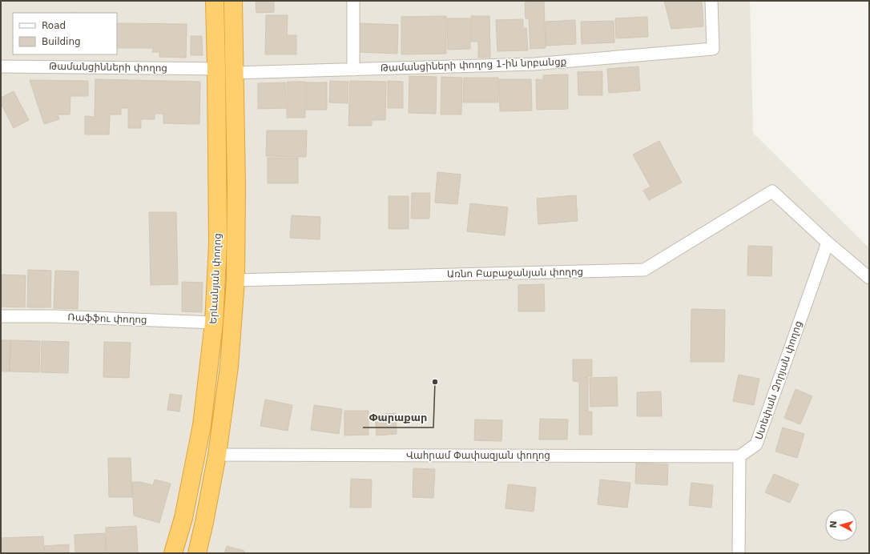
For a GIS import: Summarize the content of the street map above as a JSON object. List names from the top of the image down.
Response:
{
  "streets": {
    "highway": ["Երևանյան փողոց"],
    "street": [
      "Թամանցիների փողոց 1-ին նրբանցք",
      "Թամանցինների փողոց",
      "Առնո Բաբաջանյան փողոց",
      "Ռաֆֆու փողոց",
      "Ստեփան Զորյան փողոց",
      "Վահրամ Փափազյան փողոց"
    ]
  },
  "crossings": [
    ["Թամանցիների փողոց 1-ին նրբանցք", "Երևանյան փողոց"],
    ["Թամանցինների փողոց", "Երևանյան փողոց"],
    ["Առնո Բաբաջանյան փողոց", "Երևանյան փողոց"],
    ["Առնո Բաբաջանյան փողոց", "Ստեփան Զորյան փողոց"],
    ["Երևանյան փողոց", "Ռաֆֆու փողոց"],
    ["Երևանյան փողոց", "Վահրամ Փափազյան փողոց"],
    ["Ստեփան Զորյան փողոց", "Վահրամ Փափազյան փողոց"]
  ],
  "places": ["Փարաքար"],
  "legend": ["Road", "Building"],
  "north": "left"
}
